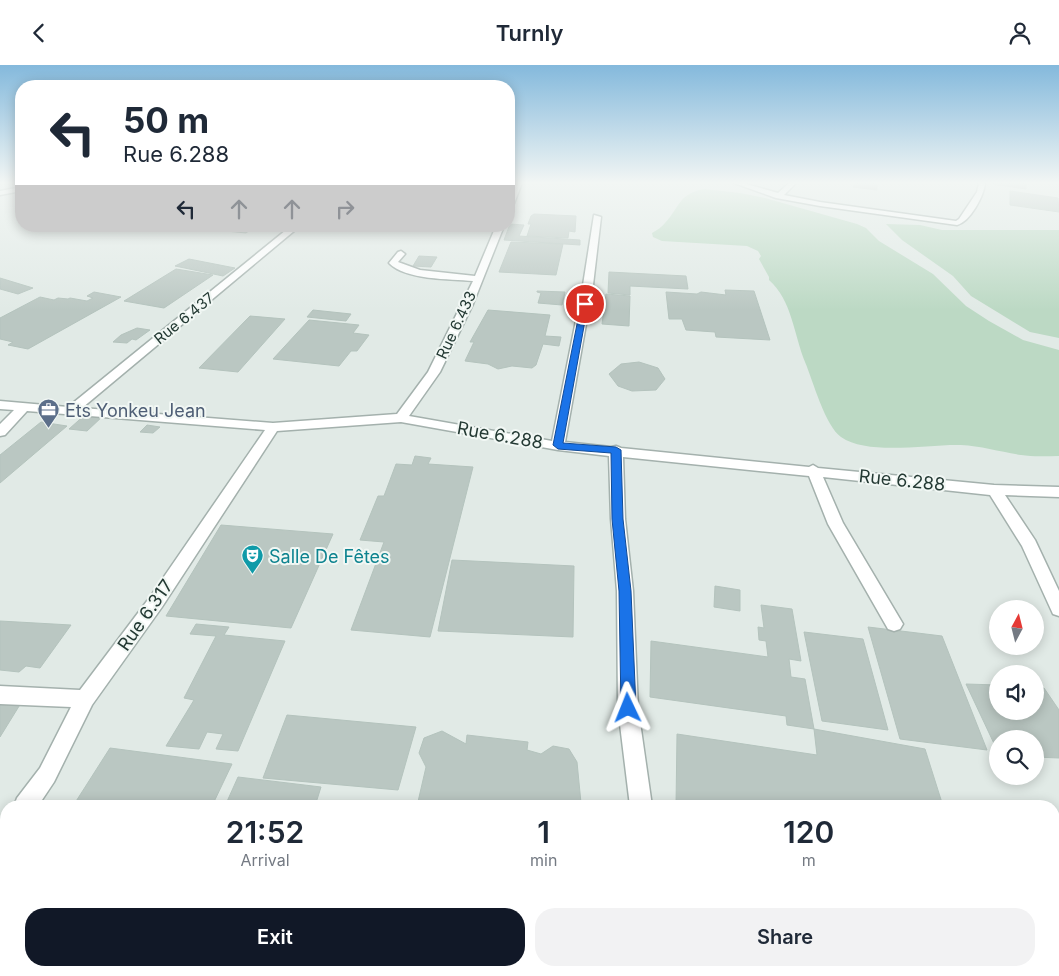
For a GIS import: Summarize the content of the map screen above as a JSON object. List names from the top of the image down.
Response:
{
  "streets": {
    "street": [
      "Rue 6.437",
      "Rue 6.433",
      "Rue 6.288",
      "Rue 6.317"
    ]
  },
  "crossings": [
    ["Rue 6.437", "Rue 6.288"],
    ["Rue 6.433", "Rue 6.288"],
    ["Rue 6.288", "Rue 6.317"]
  ],
  "places": {
    "office": ["Ets Yonkeu Jean"],
    "theatre": ["Salle De Fêtes"]
  },
  "north": "top",
  "page": {
    "header": "Turnly",
    "turn": ["50 m", "Rue 6.288"],
    "eta": [
      "21:52",
      "Arrival",
      "1",
      "min",
      "120",
      "m"
    ],
    "buttons": ["Exit", "Share"]
  }
}
